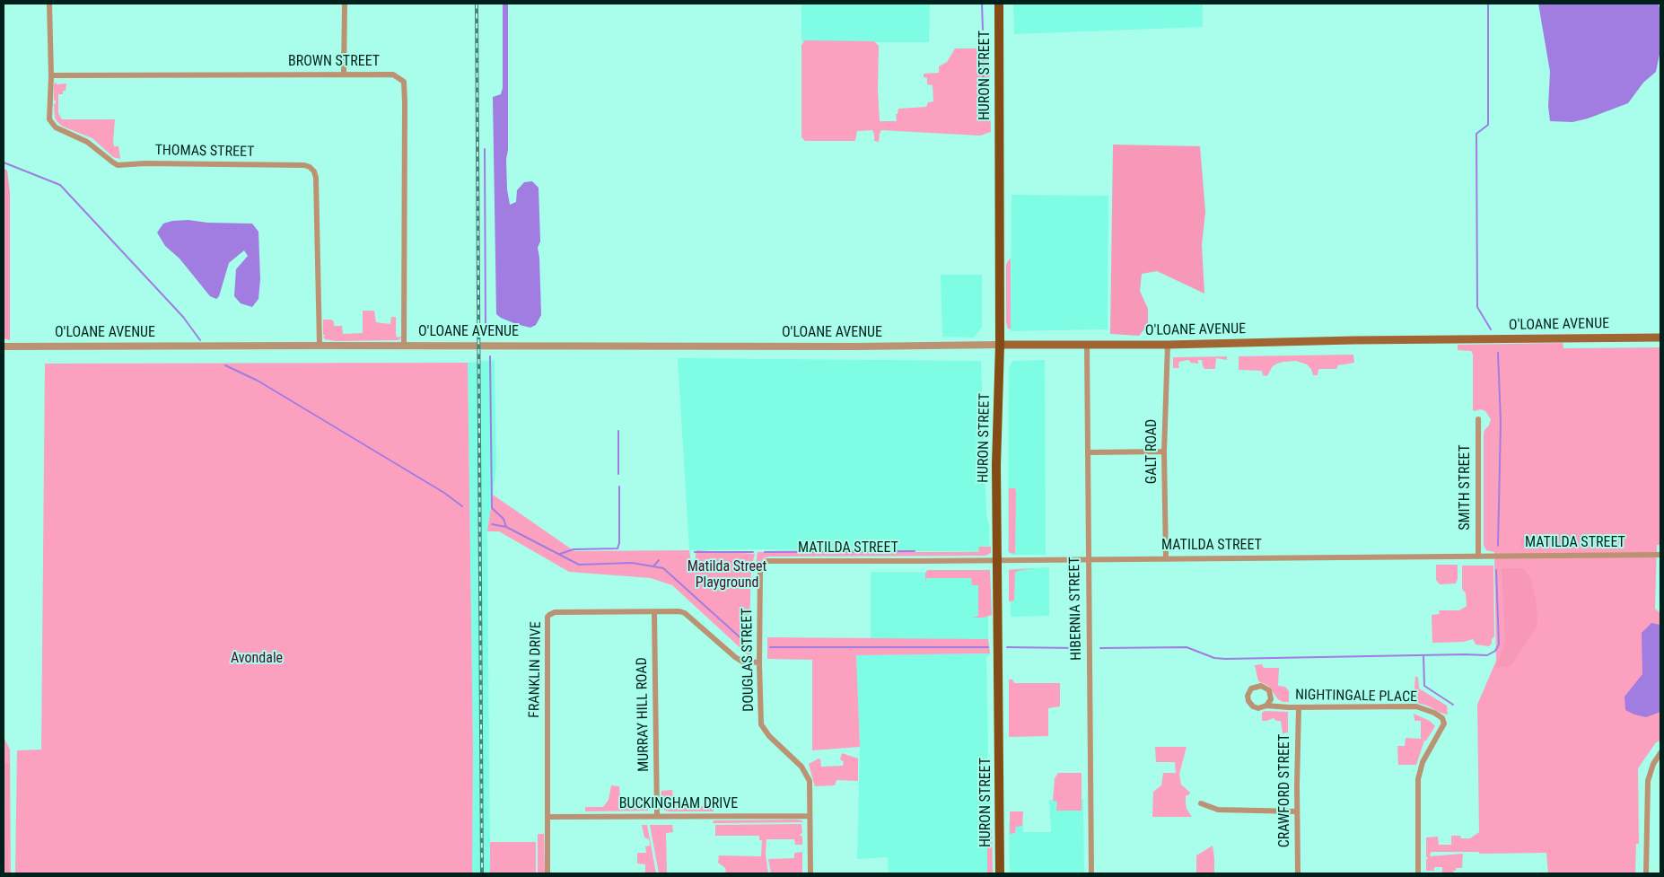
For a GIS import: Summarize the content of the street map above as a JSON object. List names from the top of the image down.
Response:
{
  "streets": {
    "main road": ["HURON STREET", "O'LOANE AVENUE"],
    "street": [
      "BROWN STREET",
      "THOMAS STREET",
      "GALT ROAD",
      "SMITH STREET",
      "MATILDA STREET",
      "HIBERNIA STREET",
      "DOUGLAS STREET",
      "FRANKLIN DRIVE",
      "NIGHTINGALE PLACE",
      "MURRAY HILL ROAD",
      "CRAWFORD STREET",
      "BUCKINGHAM DRIVE"
    ]
  },
  "crossings": [
    ["BROWN STREET", "THOMAS STREET"],
    ["BROWN STREET", "O'LOANE AVENUE"],
    ["HURON STREET", "O'LOANE AVENUE"],
    ["HURON STREET", "MATILDA STREET"],
    ["THOMAS STREET", "O'LOANE AVENUE"],
    ["O'LOANE AVENUE", "GALT ROAD"],
    ["O'LOANE AVENUE", "HIBERNIA STREET"],
    ["GALT ROAD", "MATILDA STREET"],
    ["SMITH STREET", "MATILDA STREET"],
    ["MATILDA STREET", "HIBERNIA STREET"],
    ["MATILDA STREET", "DOUGLAS STREET"],
    ["DOUGLAS STREET", "FRANKLIN DRIVE"],
    ["DOUGLAS STREET", "BUCKINGHAM DRIVE"],
    ["FRANKLIN DRIVE", "MURRAY HILL ROAD"],
    ["FRANKLIN DRIVE", "BUCKINGHAM DRIVE"],
    ["NIGHTINGALE PLACE", "CRAWFORD STREET"],
    ["MURRAY HILL ROAD", "BUCKINGHAM DRIVE"]
  ],
  "parks": ["Matilda Street Playground", "Avondale"]
}
